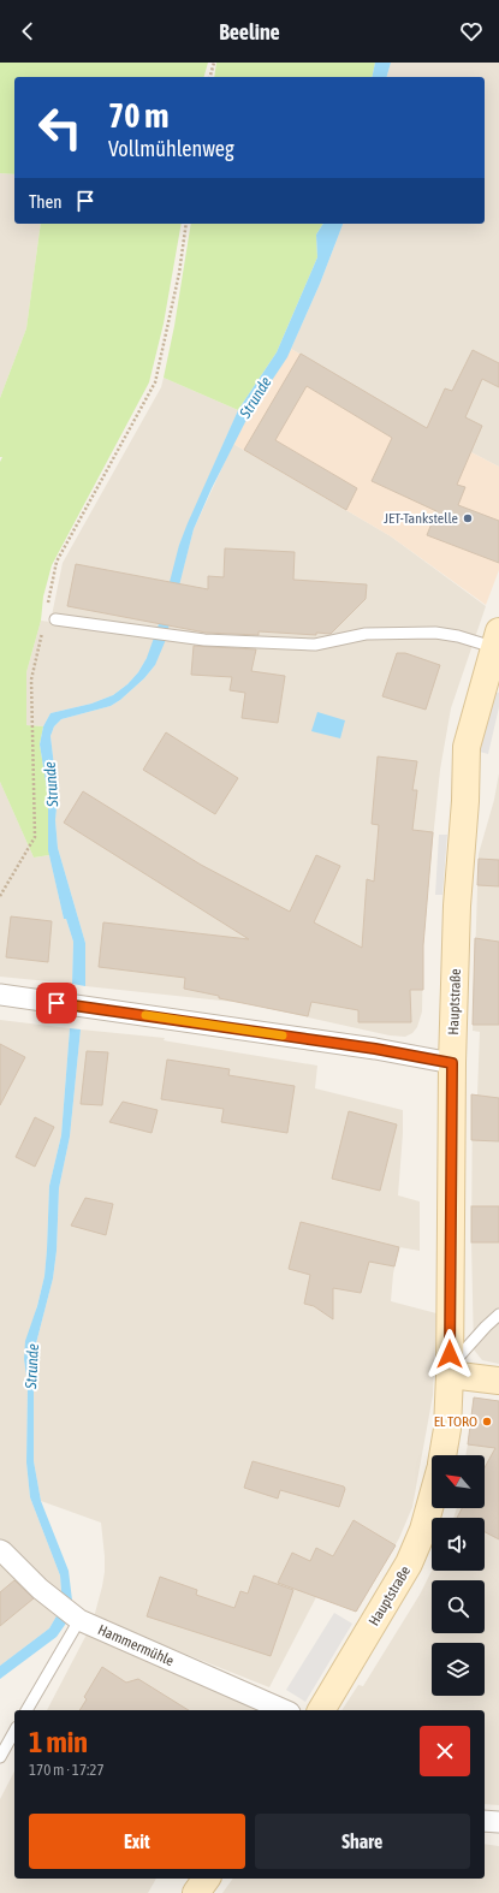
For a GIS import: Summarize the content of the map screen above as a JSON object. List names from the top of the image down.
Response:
{
  "streets": {
    "main road": ["Hauptstraße"],
    "street": ["Hammermühle"]
  },
  "water": ["Strunde"],
  "places": ["JET-Tankstelle", "EL TORO"],
  "north": "top left",
  "page": {
    "header": "Beeline",
    "turn": ["70 m", "Vollmühlenweg"],
    "then": "Then",
    "heading": ["1 min", "170 m · 17:27"],
    "buttons": ["Exit", "Share"]
  }
}
